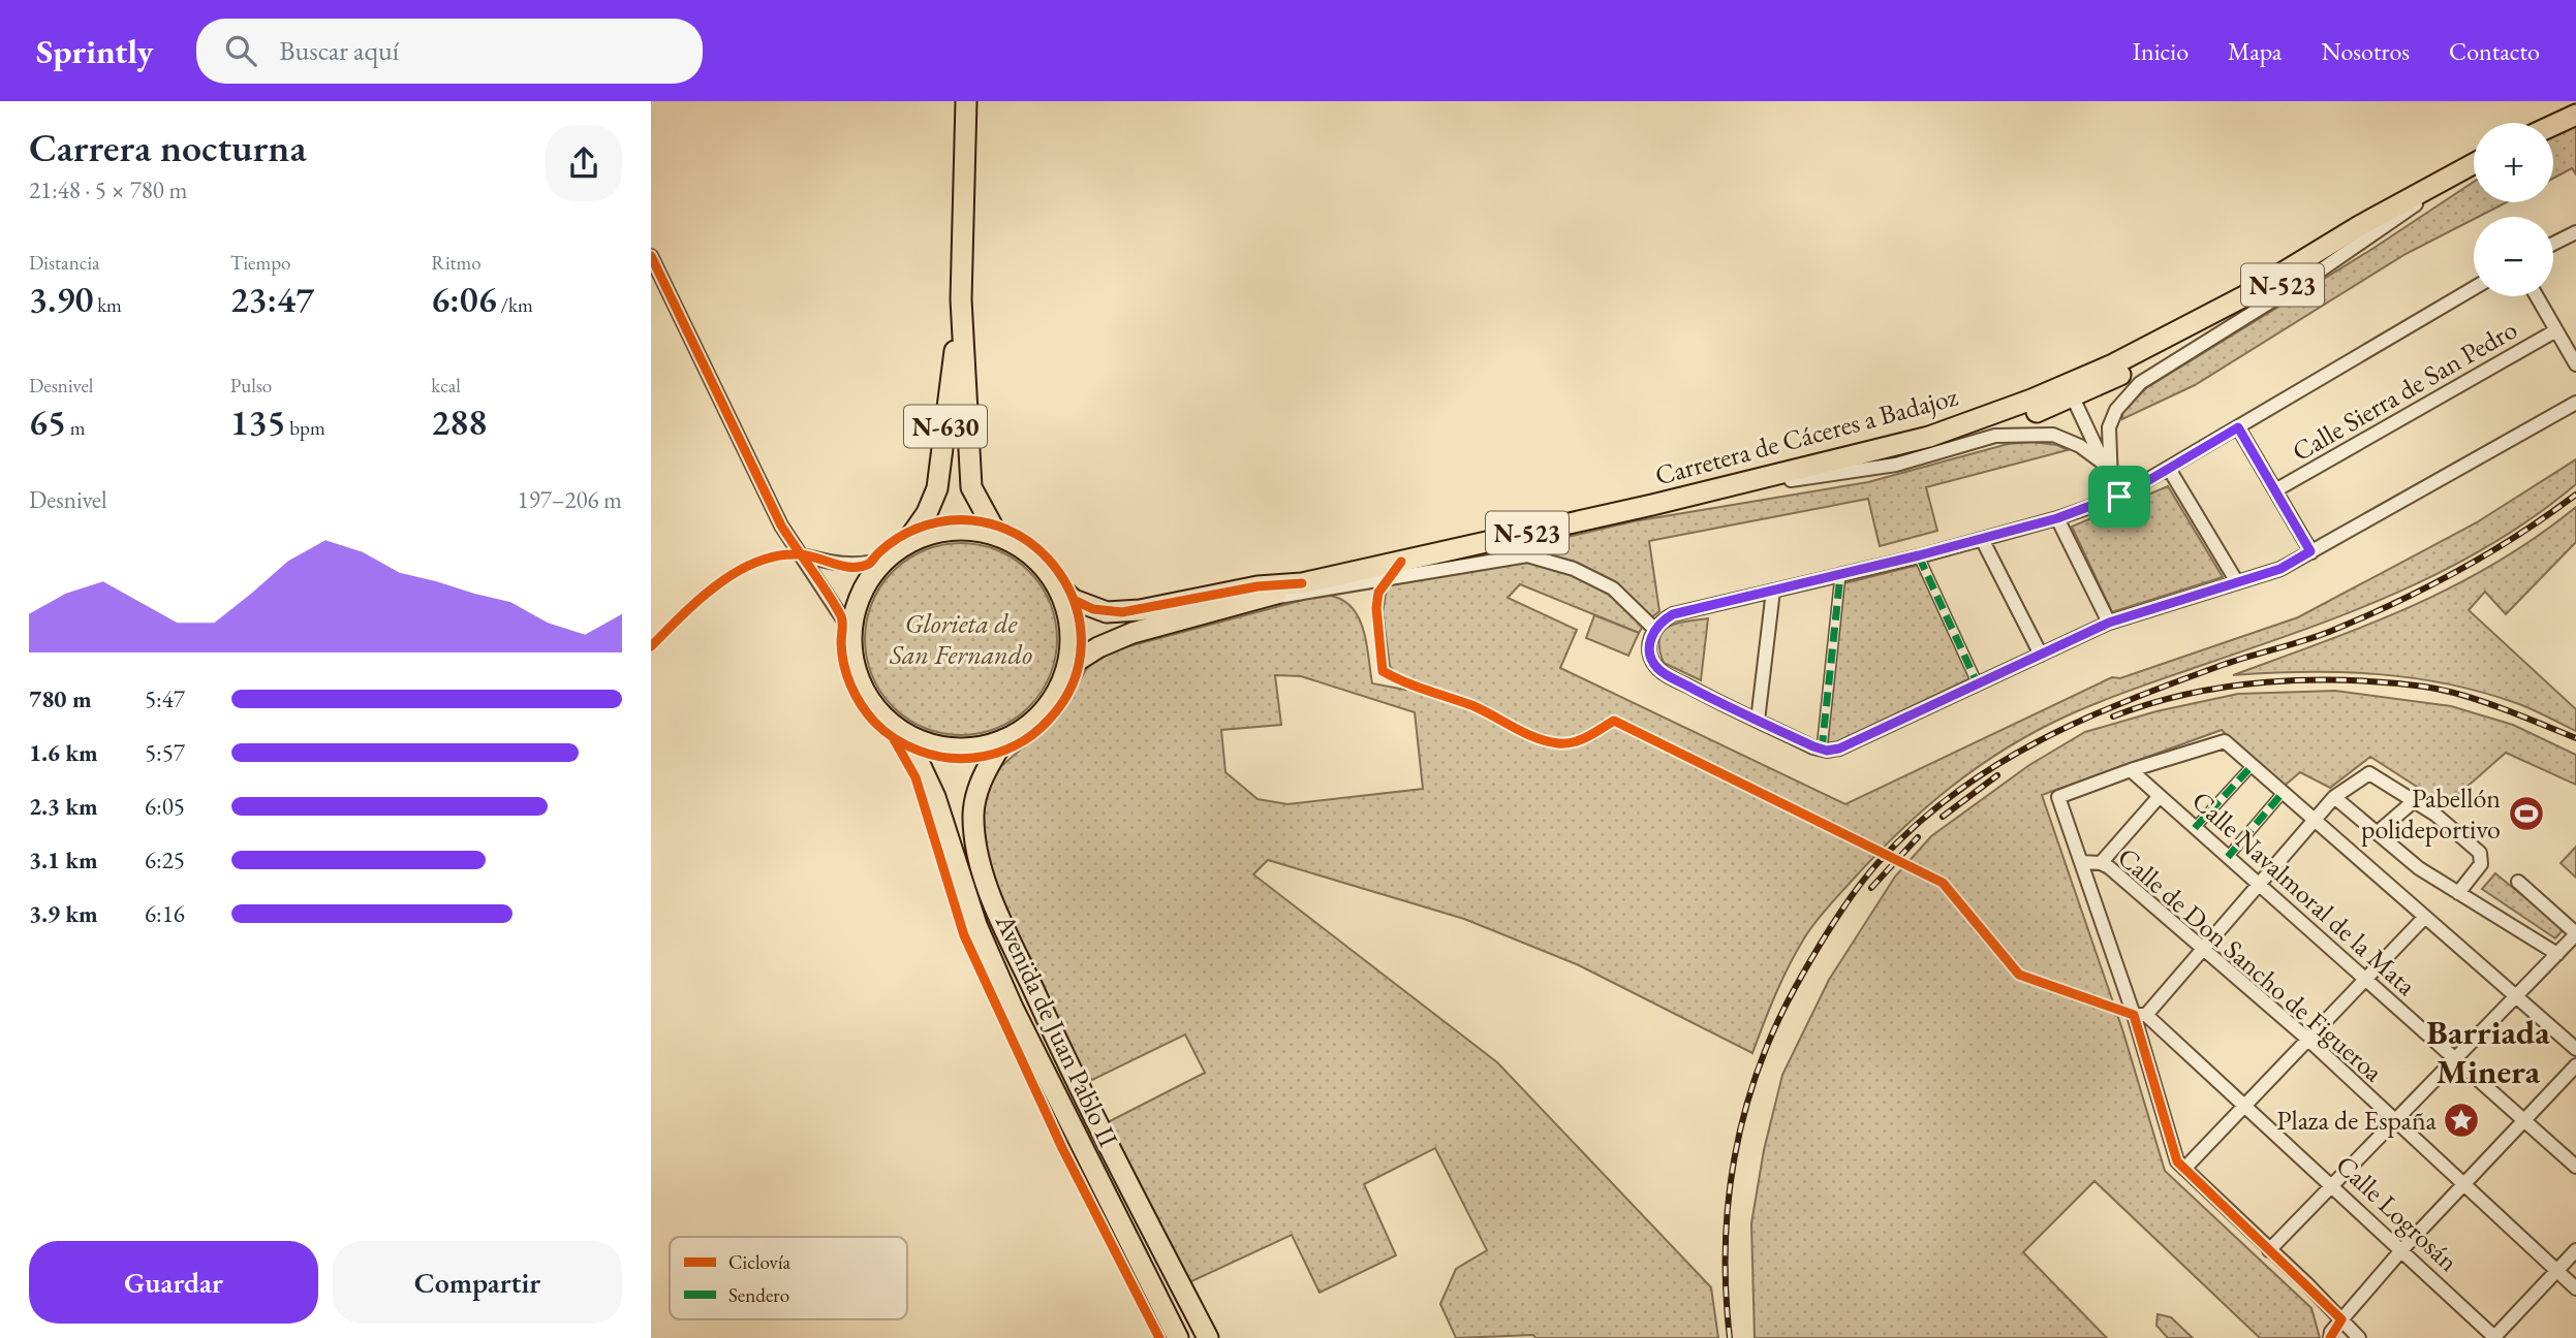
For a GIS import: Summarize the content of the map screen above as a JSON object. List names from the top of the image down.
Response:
{
  "streets": {
    "highway": [
      "N-523",
      "N-630",
      "Carretera de Cáceres a Badajoz",
      "Avenida de Juan Pablo II"
    ],
    "street": [
      "Calle Sierra de San Pedro",
      "Calle Navalmoral de la Mata",
      "Calle de Don Sancho de Figueroa",
      "Calle Logrosán"
    ]
  },
  "crossings": [
    ["N-523", "Carretera de Cáceres a Badajoz"],
    ["N-630", "Avenida de Juan Pablo II"]
  ],
  "districts": ["Barriada Minera"],
  "parks": ["Glorieta de San Fernando"],
  "places": {
    "sports": ["Pabellón polideportivo"],
    "place": ["Plaza de España"]
  },
  "legend": ["Ciclovía", "Sendero"],
  "page": {
    "header": "Sprintly",
    "search": "Buscar aquí",
    "nav": [
      "Inicio",
      "Mapa",
      "Nosotros",
      "Contacto"
    ],
    "heading": ["Carrera nocturna", "21:48 · 5 × 780 m"],
    "map_buttons": ["+", "−"],
    "stats": [
      ["Distancia", "3.90 km"],
      ["Tiempo", "23:47"],
      ["Ritmo", "6:06 /km"],
      ["Desnivel", "65 m"],
      ["Pulso", "135 bpm"],
      ["kcal", "288"]
    ],
    "chart": ["Desnivel", "197–206 m"],
    "list": [
      {
        "name": "780 m",
        "note": "5:47"
      },
      {
        "name": "1.6 km",
        "note": "5:57"
      },
      {
        "name": "2.3 km",
        "note": "6:05"
      },
      {
        "name": "3.1 km",
        "note": "6:25"
      },
      {
        "name": "3.9 km",
        "note": "6:16"
      }
    ],
    "buttons": ["Guardar", "Compartir"]
  }
}
